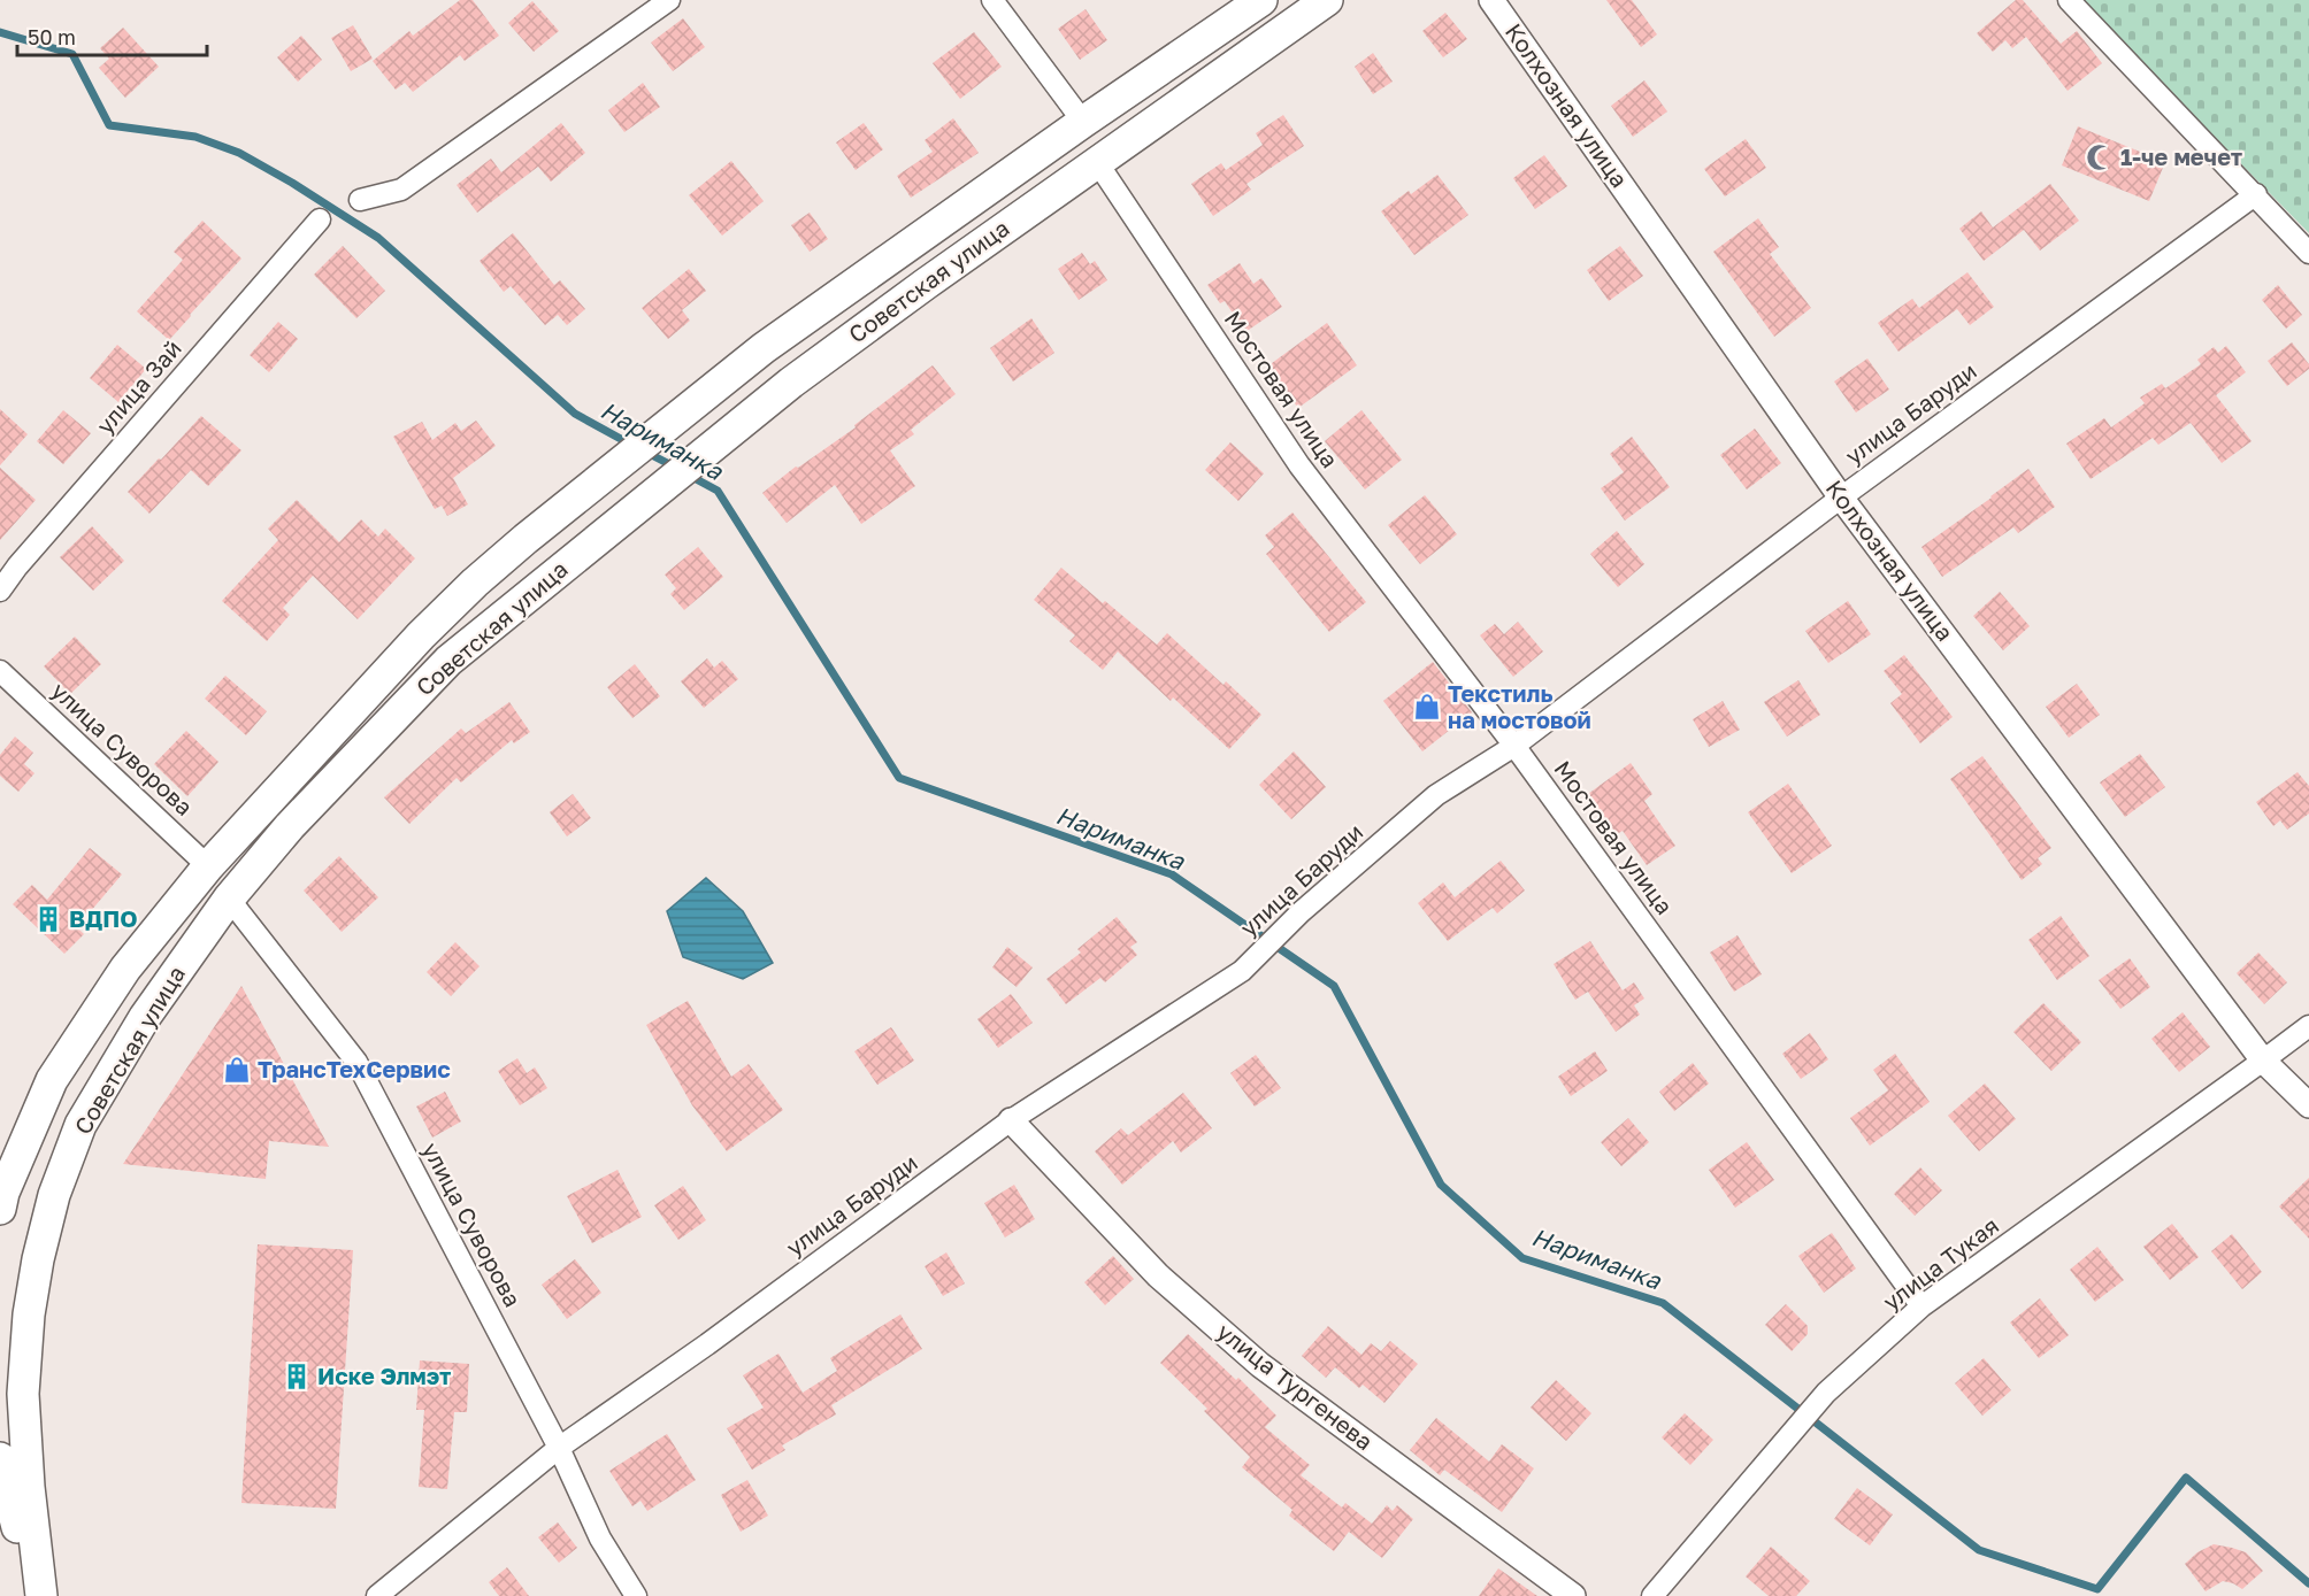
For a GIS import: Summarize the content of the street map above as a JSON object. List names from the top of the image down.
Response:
{
  "streets": {
    "main road": ["Советская улица"],
    "street": [
      "Колхозная улица",
      "улица Зай",
      "Мостовая улица",
      "улица Баруди",
      "улица Суворова",
      "улица Тукая",
      "улица Тургенева"
    ]
  },
  "crossings": [
    ["Колхозная улица", "улица Баруди"],
    ["Колхозная улица", "улица Тукая"],
    ["Советская улица", "Мостовая улица"],
    ["Советская улица", "улица Суворова"],
    ["Мостовая улица", "улица Баруди"],
    ["Мостовая улица", "улица Тукая"],
    ["улица Баруди", "улица Суворова"],
    ["улица Баруди", "улица Тургенева"]
  ],
  "water": ["Нариманка"],
  "places": {
    "mosque": ["1-че мечет"],
    "shop": ["Текстиль на мостовой", "ТрансТехСервис"],
    "building": ["ВДПО", "Иске Элмэт"]
  },
  "scale_bar": "50 m"
}
